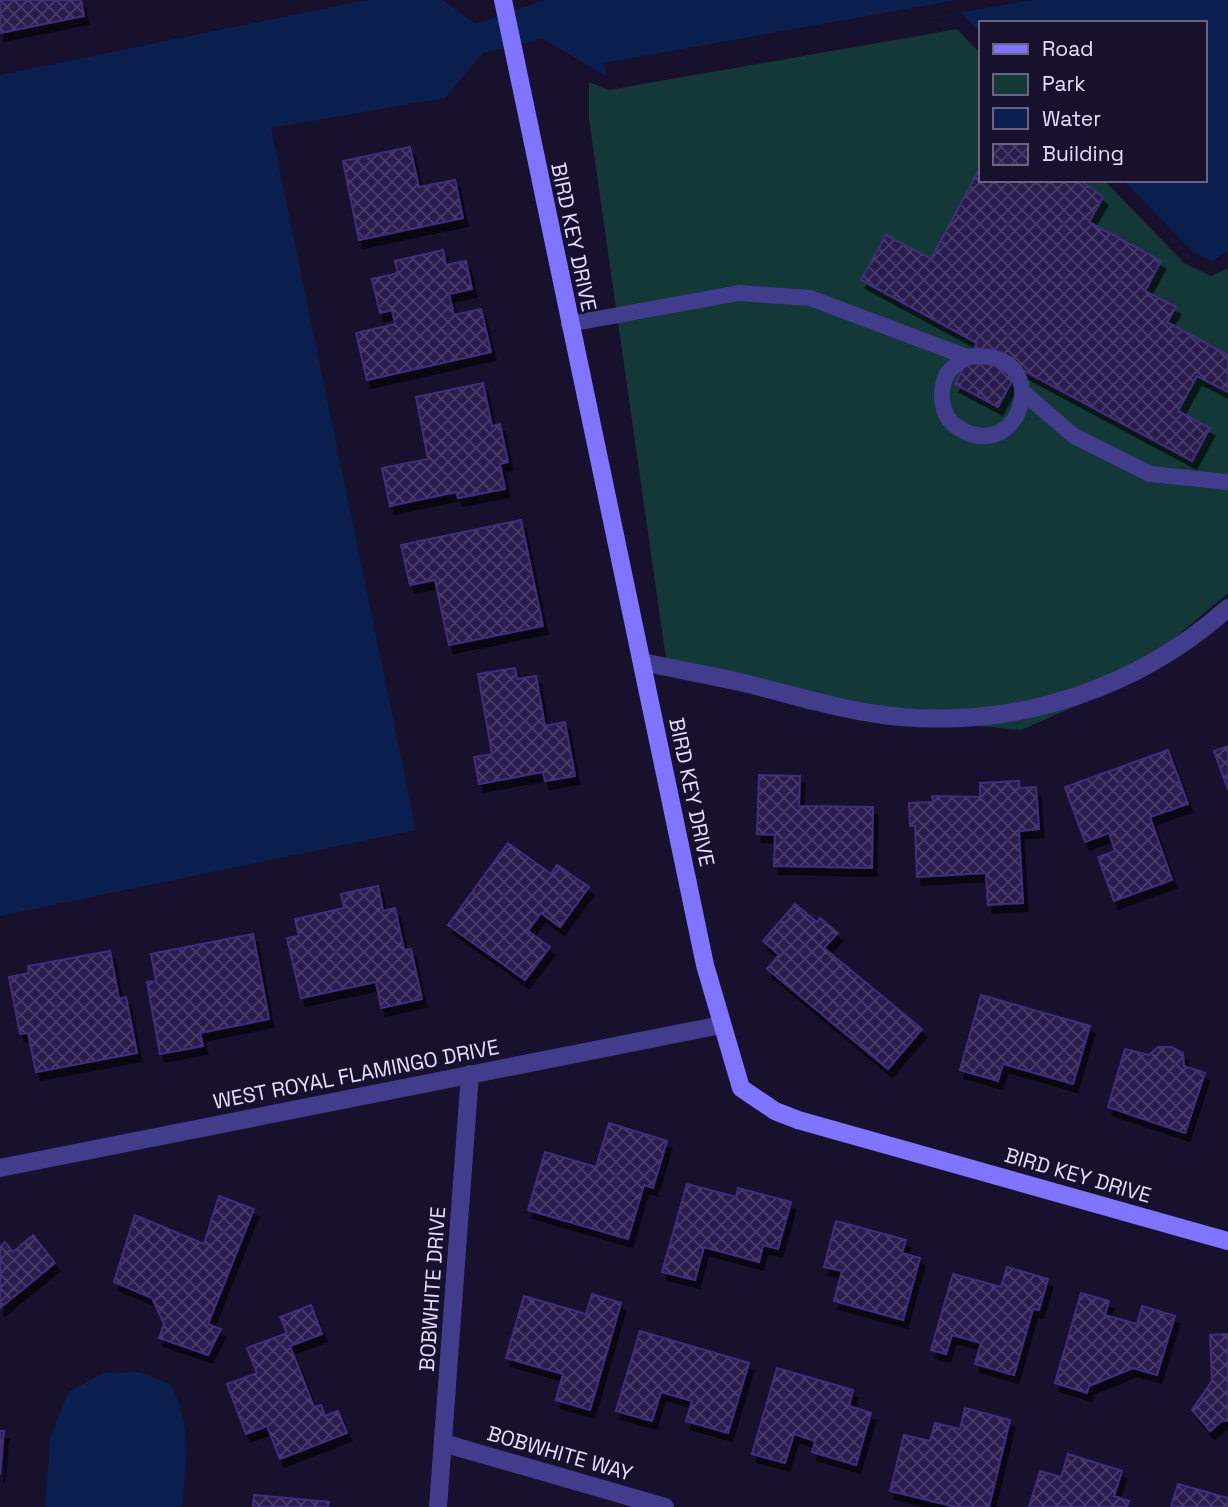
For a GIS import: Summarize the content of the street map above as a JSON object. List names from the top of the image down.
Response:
{
  "streets": {
    "street": [
      "BIRD KEY DRIVE",
      "WEST ROYAL FLAMINGO DRIVE",
      "BOBWHITE DRIVE",
      "BOBWHITE WAY"
    ]
  },
  "crossings": [
    ["BIRD KEY DRIVE", "WEST ROYAL FLAMINGO DRIVE"],
    ["WEST ROYAL FLAMINGO DRIVE", "BOBWHITE DRIVE"],
    ["BOBWHITE DRIVE", "BOBWHITE WAY"]
  ],
  "legend": [
    "Road",
    "Park",
    "Water",
    "Building"
  ]
}
